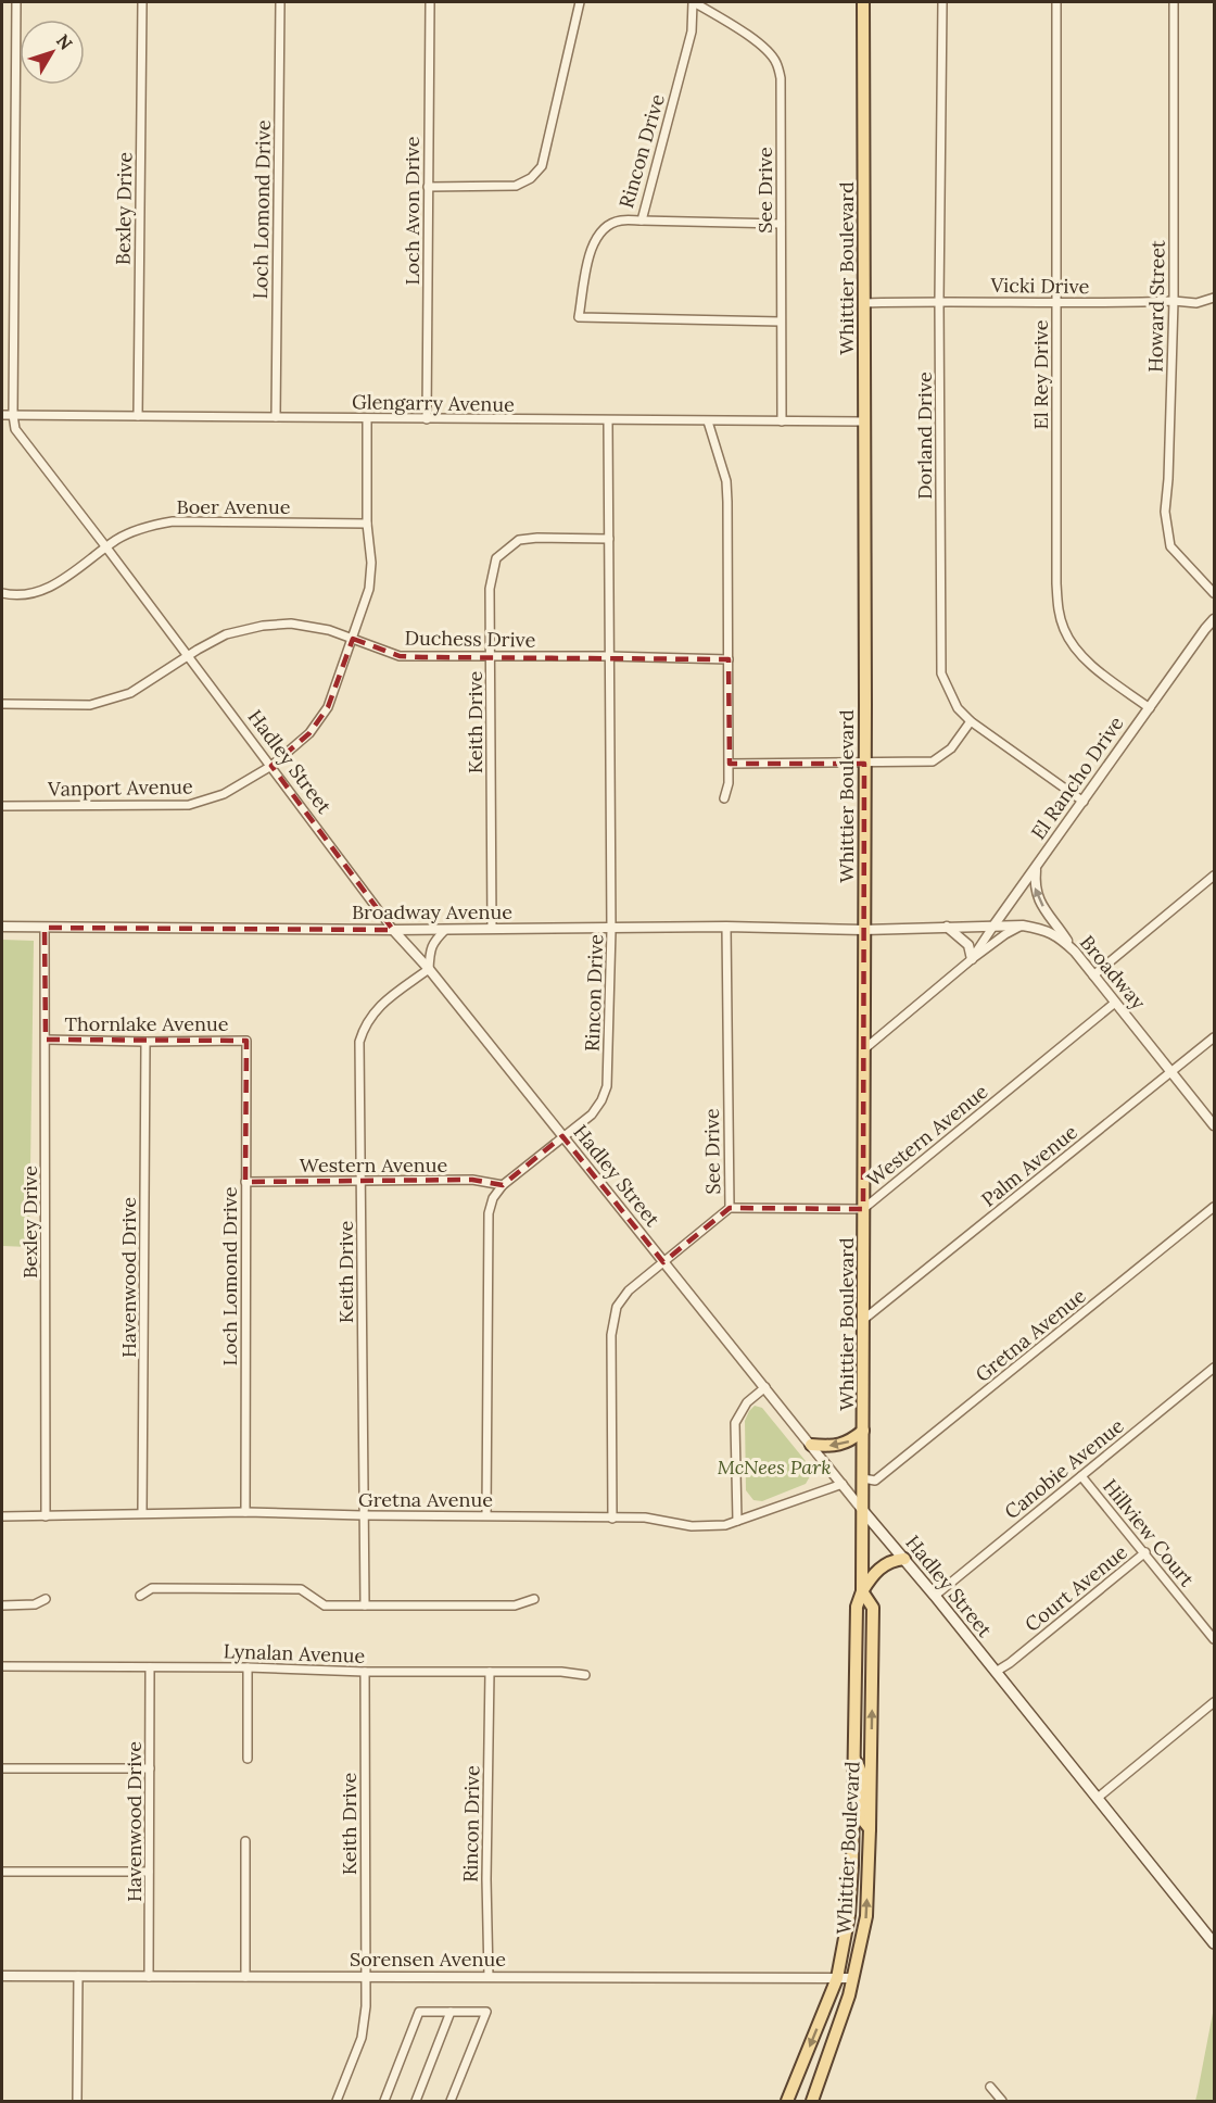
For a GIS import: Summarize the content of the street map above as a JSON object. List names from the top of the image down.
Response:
{
  "streets": {
    "main road": ["Whittier Boulevard", "Hadley Street"],
    "street": [
      "Rincon Drive",
      "See Drive",
      "Bexley Drive",
      "Loch Lomond Drive",
      "Loch Avon Drive",
      "Vicki Drive",
      "Howard Street",
      "El Rey Drive",
      "Glengarry Avenue",
      "Dorland Drive",
      "Boer Avenue",
      "Duchess Drive",
      "Keith Drive",
      "El Rancho Drive",
      "Vanport Avenue",
      "Broadway Avenue",
      "Broadway",
      "Thornlake Avenue",
      "Western Avenue",
      "Palm Avenue",
      "Havenwood Drive",
      "Gretna Avenue",
      "Canobie Avenue",
      "Hillview Court",
      "Court Avenue",
      "Lynalan Avenue",
      "Sorensen Avenue"
    ]
  },
  "crossings": [
    ["Rincon Drive", "See Drive"],
    ["Rincon Drive", "Glengarry Avenue"],
    ["Rincon Drive", "Duchess Drive"],
    ["Rincon Drive", "Keith Drive"],
    ["Rincon Drive", "Hadley Street"],
    ["Rincon Drive", "Broadway Avenue"],
    ["Rincon Drive", "Western Avenue"],
    ["Rincon Drive", "Gretna Avenue"],
    ["Rincon Drive", "Lynalan Avenue"],
    ["Rincon Drive", "Sorensen Avenue"],
    ["See Drive", "Glengarry Avenue"],
    ["See Drive", "Hadley Street"],
    ["See Drive", "Broadway Avenue"],
    ["See Drive", "Western Avenue"],
    ["See Drive", "Gretna Avenue"],
    ["Bexley Drive", "Glengarry Avenue"],
    ["Bexley Drive", "Broadway Avenue"],
    ["Bexley Drive", "Thornlake Avenue"],
    ["Bexley Drive", "Gretna Avenue"],
    ["Loch Lomond Drive", "Glengarry Avenue"],
    ["Loch Lomond Drive", "Thornlake Avenue"],
    ["Loch Lomond Drive", "Western Avenue"],
    ["Loch Lomond Drive", "Gretna Avenue"],
    ["Loch Avon Drive", "Glengarry Avenue"],
    ["Whittier Boulevard", "Vicki Drive"],
    ["Whittier Boulevard", "Glengarry Avenue"],
    ["Whittier Boulevard", "Hadley Street"],
    ["Whittier Boulevard", "El Rancho Drive"],
    ["Whittier Boulevard", "Broadway Avenue"],
    ["Whittier Boulevard", "Broadway"],
    ["Whittier Boulevard", "Western Avenue"],
    ["Whittier Boulevard", "Palm Avenue"],
    ["Whittier Boulevard", "Gretna Avenue"],
    ["Whittier Boulevard", "Sorensen Avenue"],
    ["Vicki Drive", "Howard Street"],
    ["Vicki Drive", "El Rey Drive"],
    ["Vicki Drive", "Dorland Drive"],
    ["El Rey Drive", "El Rancho Drive"],
    ["Glengarry Avenue", "Hadley Street"],
    ["Dorland Drive", "El Rancho Drive"],
    ["Boer Avenue", "Hadley Street"],
    ["Duchess Drive", "Keith Drive"],
    ["Duchess Drive", "Hadley Street"],
    ["Keith Drive", "Hadley Street"],
    ["Keith Drive", "Broadway Avenue"],
    ["Keith Drive", "Western Avenue"],
    ["Keith Drive", "Gretna Avenue"],
    ["Keith Drive", "Lynalan Avenue"],
    ["Keith Drive", "Sorensen Avenue"],
    ["Hadley Street", "Vanport Avenue"],
    ["Hadley Street", "Broadway Avenue"],
    ["Hadley Street", "Gretna Avenue"],
    ["Hadley Street", "Canobie Avenue"],
    ["Hadley Street", "Court Avenue"],
    ["El Rancho Drive", "Broadway"],
    ["Broadway Avenue", "Broadway"],
    ["Broadway", "Western Avenue"],
    ["Broadway", "Palm Avenue"],
    ["Thornlake Avenue", "Havenwood Drive"],
    ["Havenwood Drive", "Gretna Avenue"],
    ["Havenwood Drive", "Lynalan Avenue"],
    ["Havenwood Drive", "Sorensen Avenue"],
    ["Canobie Avenue", "Hillview Court"],
    ["Hillview Court", "Court Avenue"]
  ],
  "parks": ["McNees Park"],
  "north": "top right"
}
